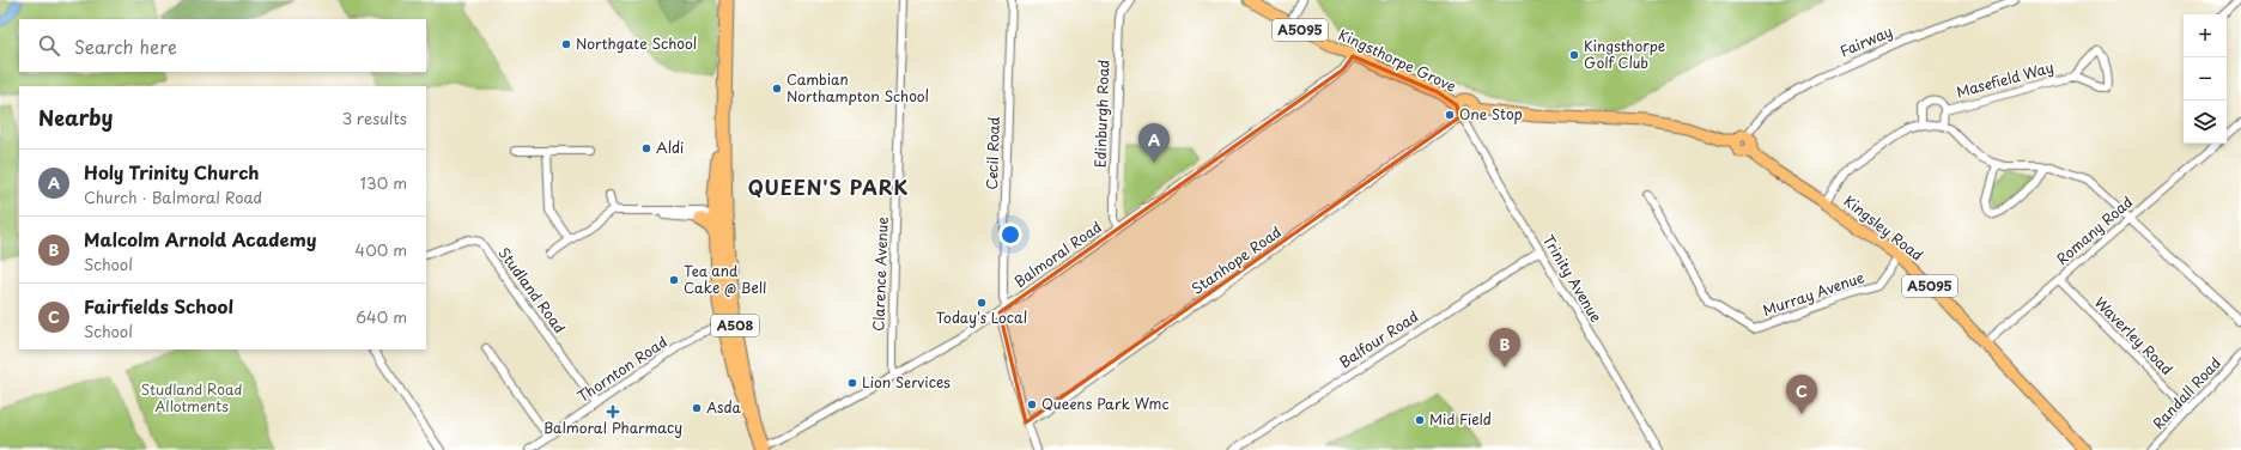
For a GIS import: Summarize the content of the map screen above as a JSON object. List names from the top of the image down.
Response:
{
  "streets": {
    "highway": ["A508"],
    "main road": ["A5095", "Kingsthorpe Grove", "Kingsley Road"],
    "street": [
      "Fairway",
      "Masefield Way",
      "Edinburgh Road",
      "Cecil Road",
      "Romany Road",
      "Balmoral Road",
      "Stanhope Road",
      "Clarence Avenue",
      "Trinity Avenue",
      "Studland Road",
      "Murray Avenue",
      "Waverley Road",
      "Balfour Road",
      "Thornton Road",
      "Randall Road"
    ]
  },
  "crossings": [
    ["Fairway", "Kingsley Road"],
    ["Kingsthorpe Grove", "Kingsley Road"],
    ["Kingsthorpe Grove", "Balmoral Road"],
    ["Kingsthorpe Grove", "Stanhope Road"],
    ["Kingsthorpe Grove", "Trinity Avenue"],
    ["Edinburgh Road", "Balmoral Road"],
    ["Cecil Road", "Balmoral Road"],
    ["Kingsley Road", "Romany Road"],
    ["Kingsley Road", "Stanhope Road"],
    ["Kingsley Road", "Trinity Avenue"],
    ["Kingsley Road", "Murray Avenue"],
    ["Romany Road", "Waverley Road"],
    ["Balmoral Road", "Clarence Avenue"],
    ["Balmoral Road", "A508"],
    ["Stanhope Road", "Trinity Avenue"],
    ["Trinity Avenue", "Balfour Road"],
    ["Studland Road", "Thornton Road"],
    ["A508", "Thornton Road"],
    ["Waverley Road", "Randall Road"]
  ],
  "districts": ["QUEEN'S PARK"],
  "parks": ["Studland Road Allotments"],
  "places": {
    "other": [
      "Northgate School",
      "Kingsthorpe Golf Club",
      "Cambian Northampton School",
      "One Stop",
      "Aldi",
      "Tea and Cake @ Bell",
      "Today's Local",
      "Lion Services",
      "Queens Park Wmc",
      "Asda",
      "Mid Field"
    ],
    "health": ["Balmoral Pharmacy"]
  },
  "page": {
    "map_buttons": ["+", "−"],
    "search": "Search here",
    "heading": ["Nearby", "3 results"],
    "pins": ["A", "B", "C"],
    "list": [
      {
        "mark": "A",
        "name": "Holy Trinity Church",
        "note": "Church · Balmoral Road",
        "value": "130 m"
      },
      {
        "mark": "B",
        "name": "Malcolm Arnold Academy",
        "note": "School",
        "value": "400 m"
      },
      {
        "mark": "C",
        "name": "Fairfields School",
        "note": "School",
        "value": "640 m"
      }
    ]
  }
}
